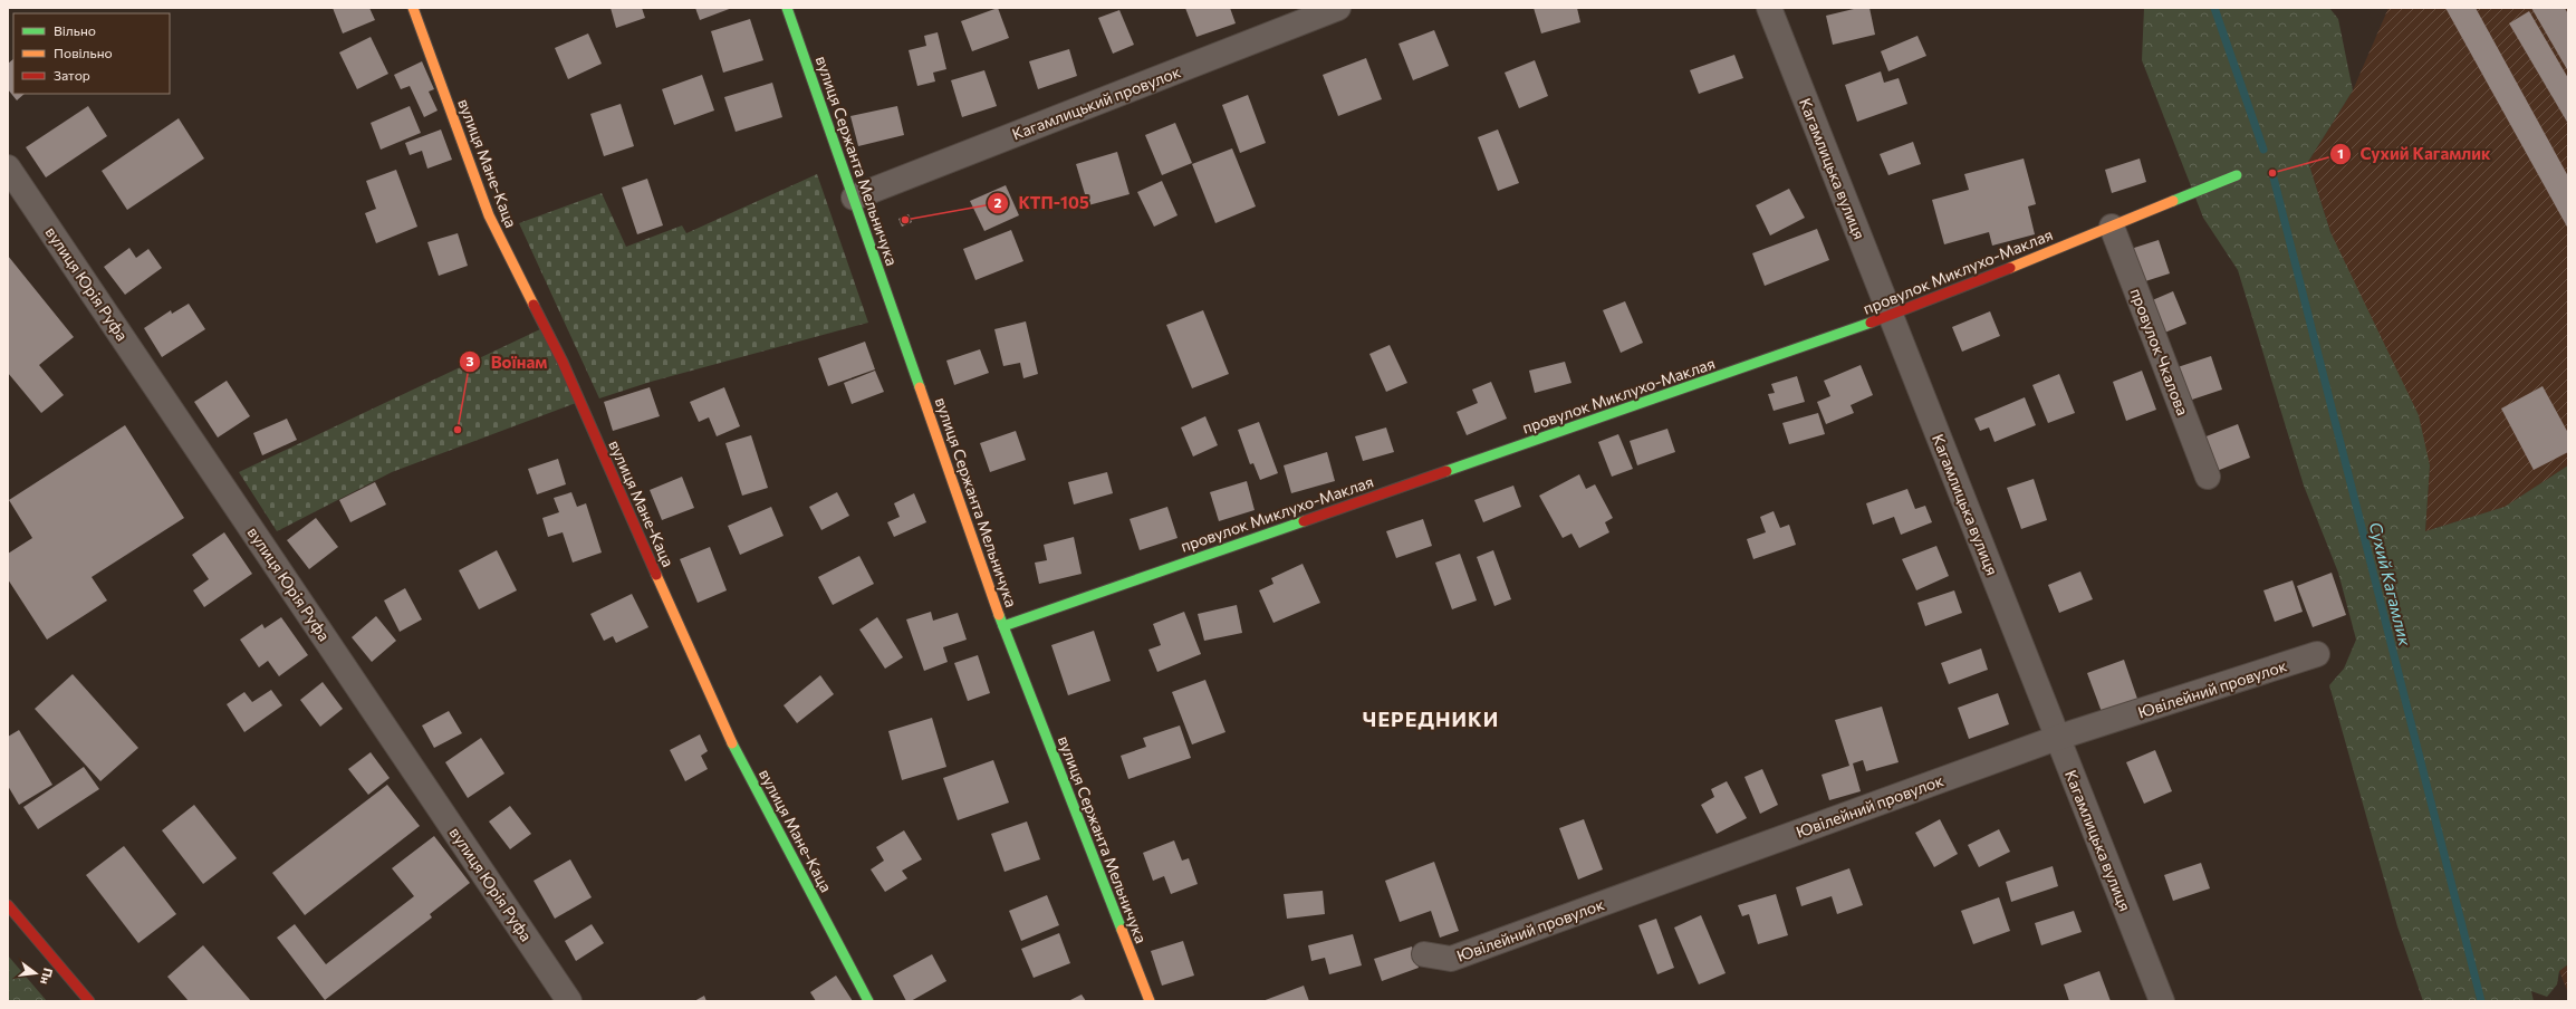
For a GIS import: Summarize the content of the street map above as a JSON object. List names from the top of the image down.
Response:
{
  "streets": {
    "street": [
      "Кагамлицький провулок",
      "вулиця Сержанта Мельничука",
      "вулиця Мане-Каца",
      "Кагамлицька вулиця",
      "провулок Миклухо-Маклая",
      "вулиця Юрія Руфа",
      "провулок Чкалова",
      "Ювілейний провулок"
    ]
  },
  "crossings": [
    ["Кагамлицький провулок", "вулиця Сержанта Мельничука"],
    ["вулиця Сержанта Мельничука", "провулок Миклухо-Маклая"],
    ["Кагамлицька вулиця", "провулок Миклухо-Маклая"],
    ["Кагамлицька вулиця", "Ювілейний провулок"],
    ["провулок Миклухо-Маклая", "провулок Чкалова"]
  ],
  "districts": ["ЧЕРЕДНИКИ"],
  "water": ["Сухий Кагамлик"],
  "places": ["Сухий Кагамлик", "КТП-105", "Воїнам"],
  "legend": ["Вільно", "Повільно", "Затор"],
  "north": "right"
}
